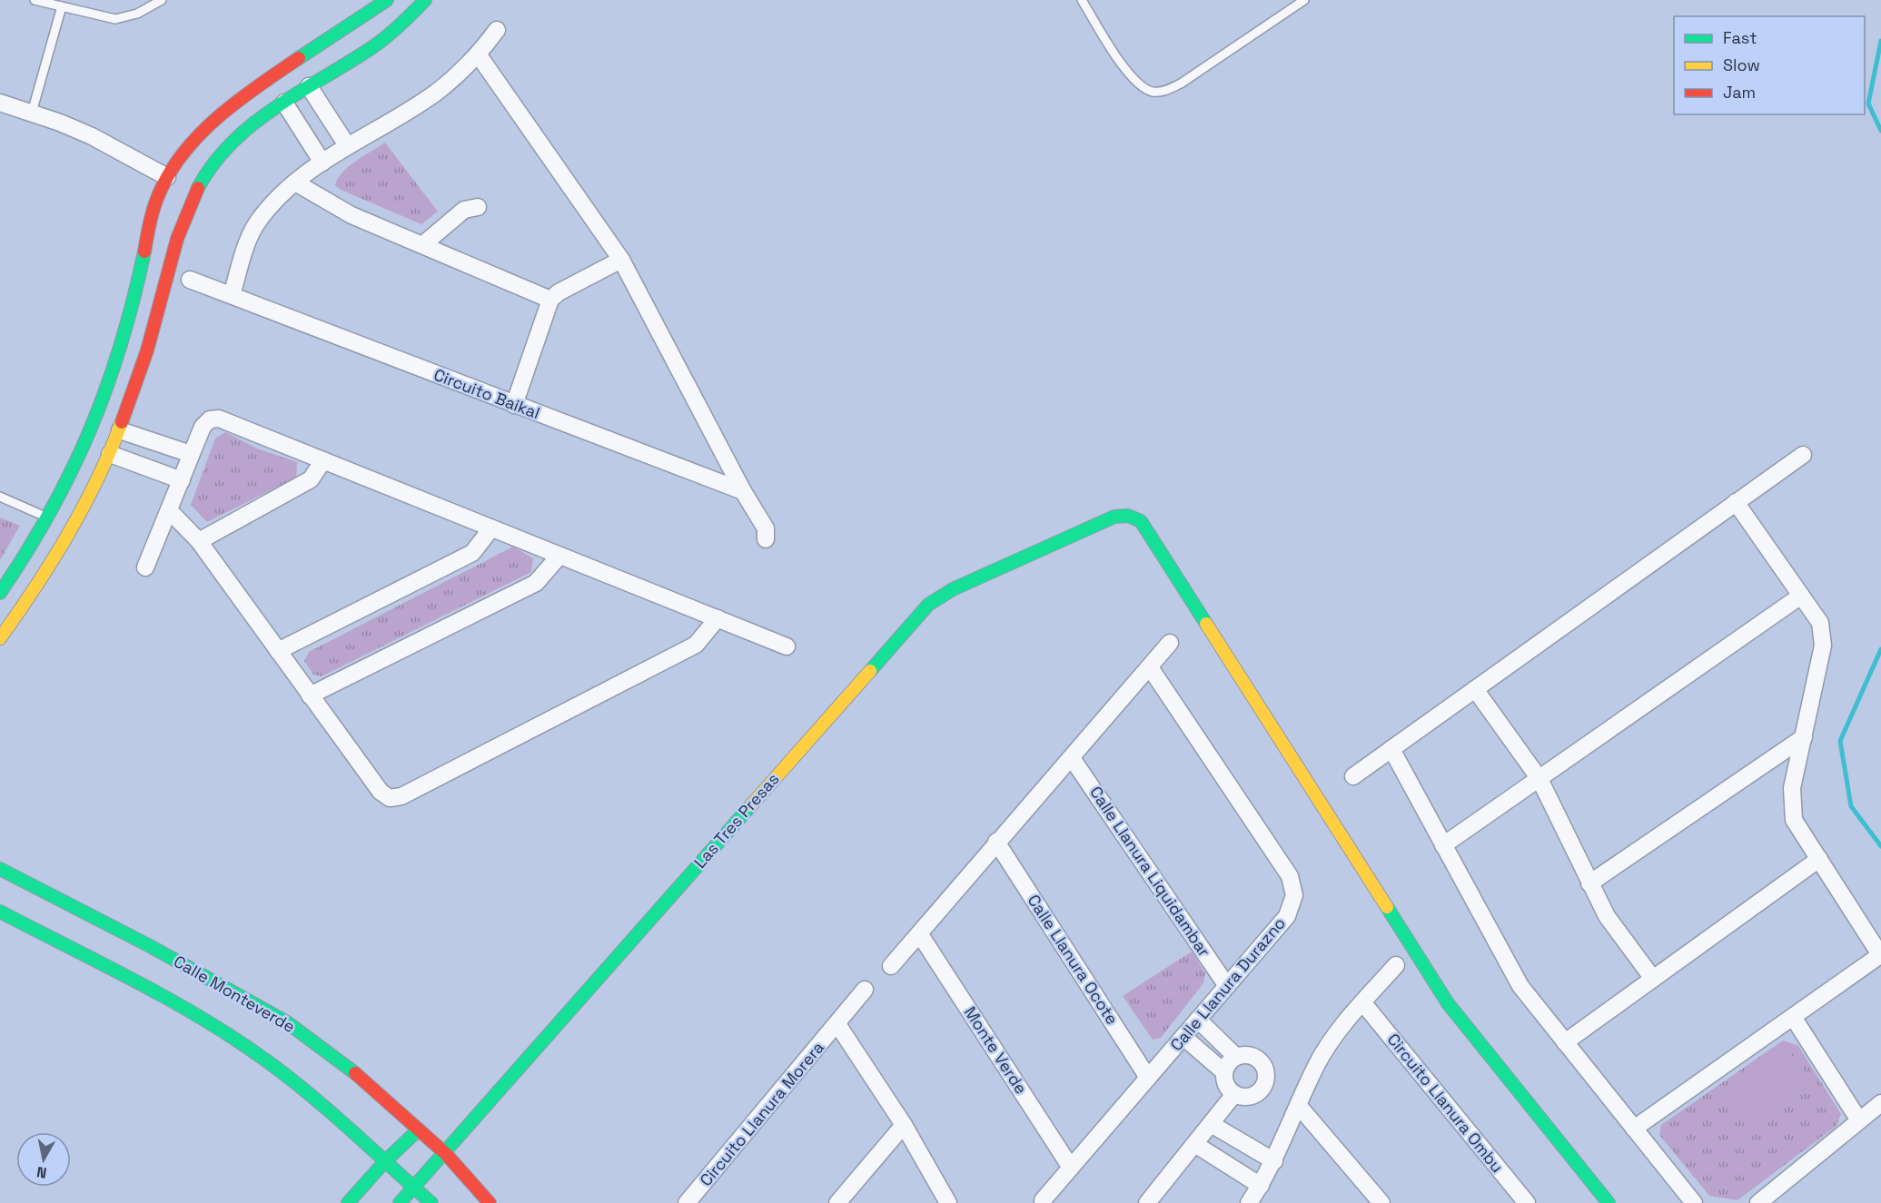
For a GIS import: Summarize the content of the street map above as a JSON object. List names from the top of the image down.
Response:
{
  "streets": {
    "street": [
      "Circuito Baikal",
      "Las Tres Presas",
      "Calle Llanura Liquidambar",
      "Calle Llanura Ocote",
      "Calle Llanura Durazno",
      "Calle Monteverde",
      "Monte Verde",
      "Circuito Llanura Ombu",
      "Circuito Llanura Morera"
    ]
  },
  "crossings": [
    ["Las Tres Presas", "Calle Monteverde"],
    ["Calle Llanura Liquidambar", "Calle Llanura Durazno"],
    ["Calle Llanura Ocote", "Calle Llanura Durazno"],
    ["Calle Llanura Durazno", "Monte Verde"]
  ],
  "legend": ["Fast", "Slow", "Jam"],
  "north": "bottom"
}
